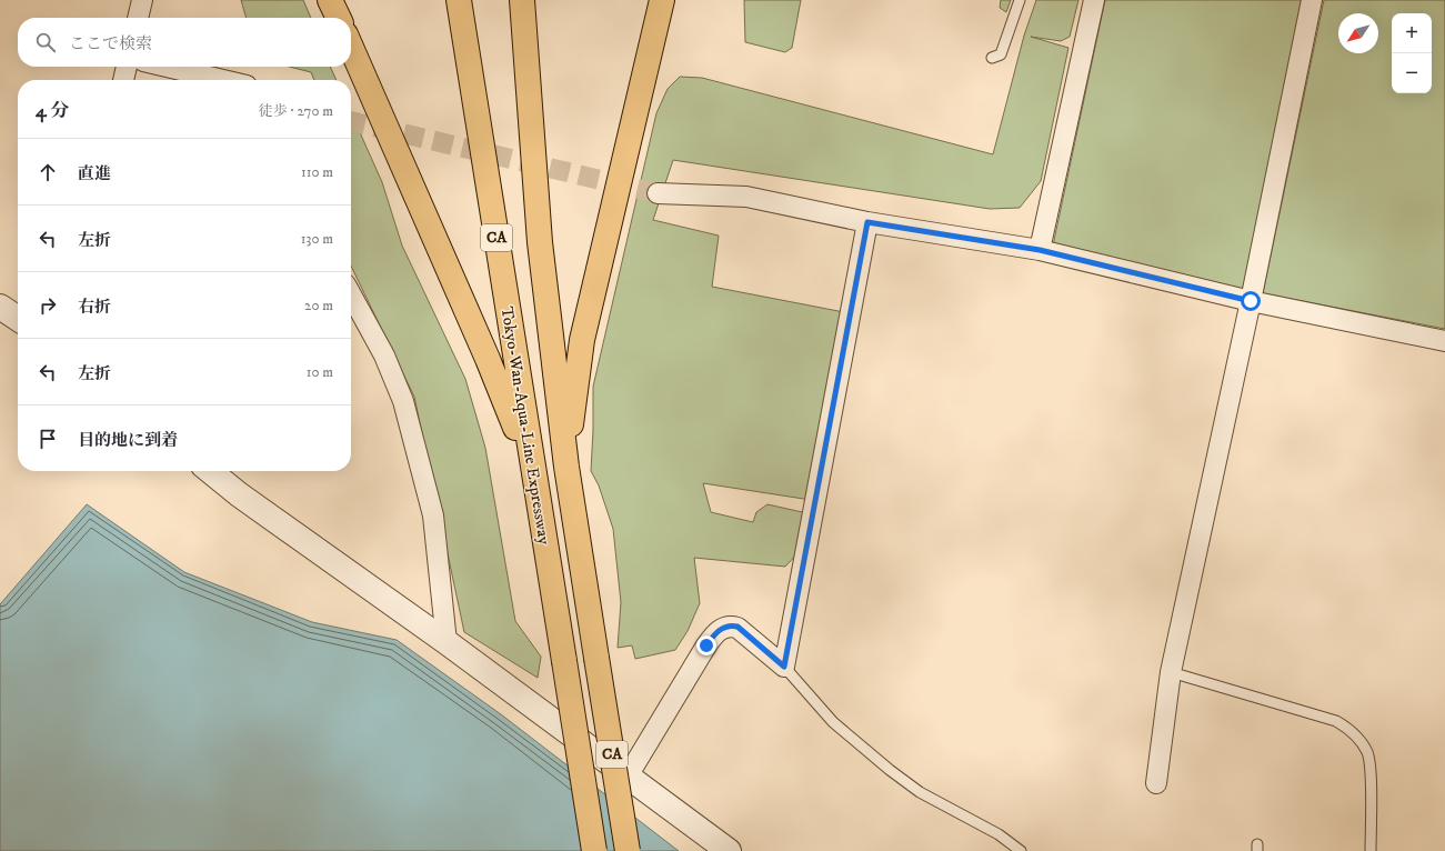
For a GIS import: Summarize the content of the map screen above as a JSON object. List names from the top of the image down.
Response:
{
  "streets": {
    "highway": ["CA", "Tokyo-Wan-Aqua-Line Expressway"]
  },
  "crossings": [
    ["CA", "Tokyo-Wan-Aqua-Line Expressway"]
  ],
  "north": "bottom left",
  "page": {
    "map_buttons": ["+", "−"],
    "search": "ここで検索",
    "heading": ["4 分", "徒歩 · 270 m"],
    "list": [
      ["直進", "110 m"],
      ["左折", "130 m"],
      ["右折", "20 m"],
      ["左折", "10 m"],
      "目的地に到着"
    ]
  }
}
